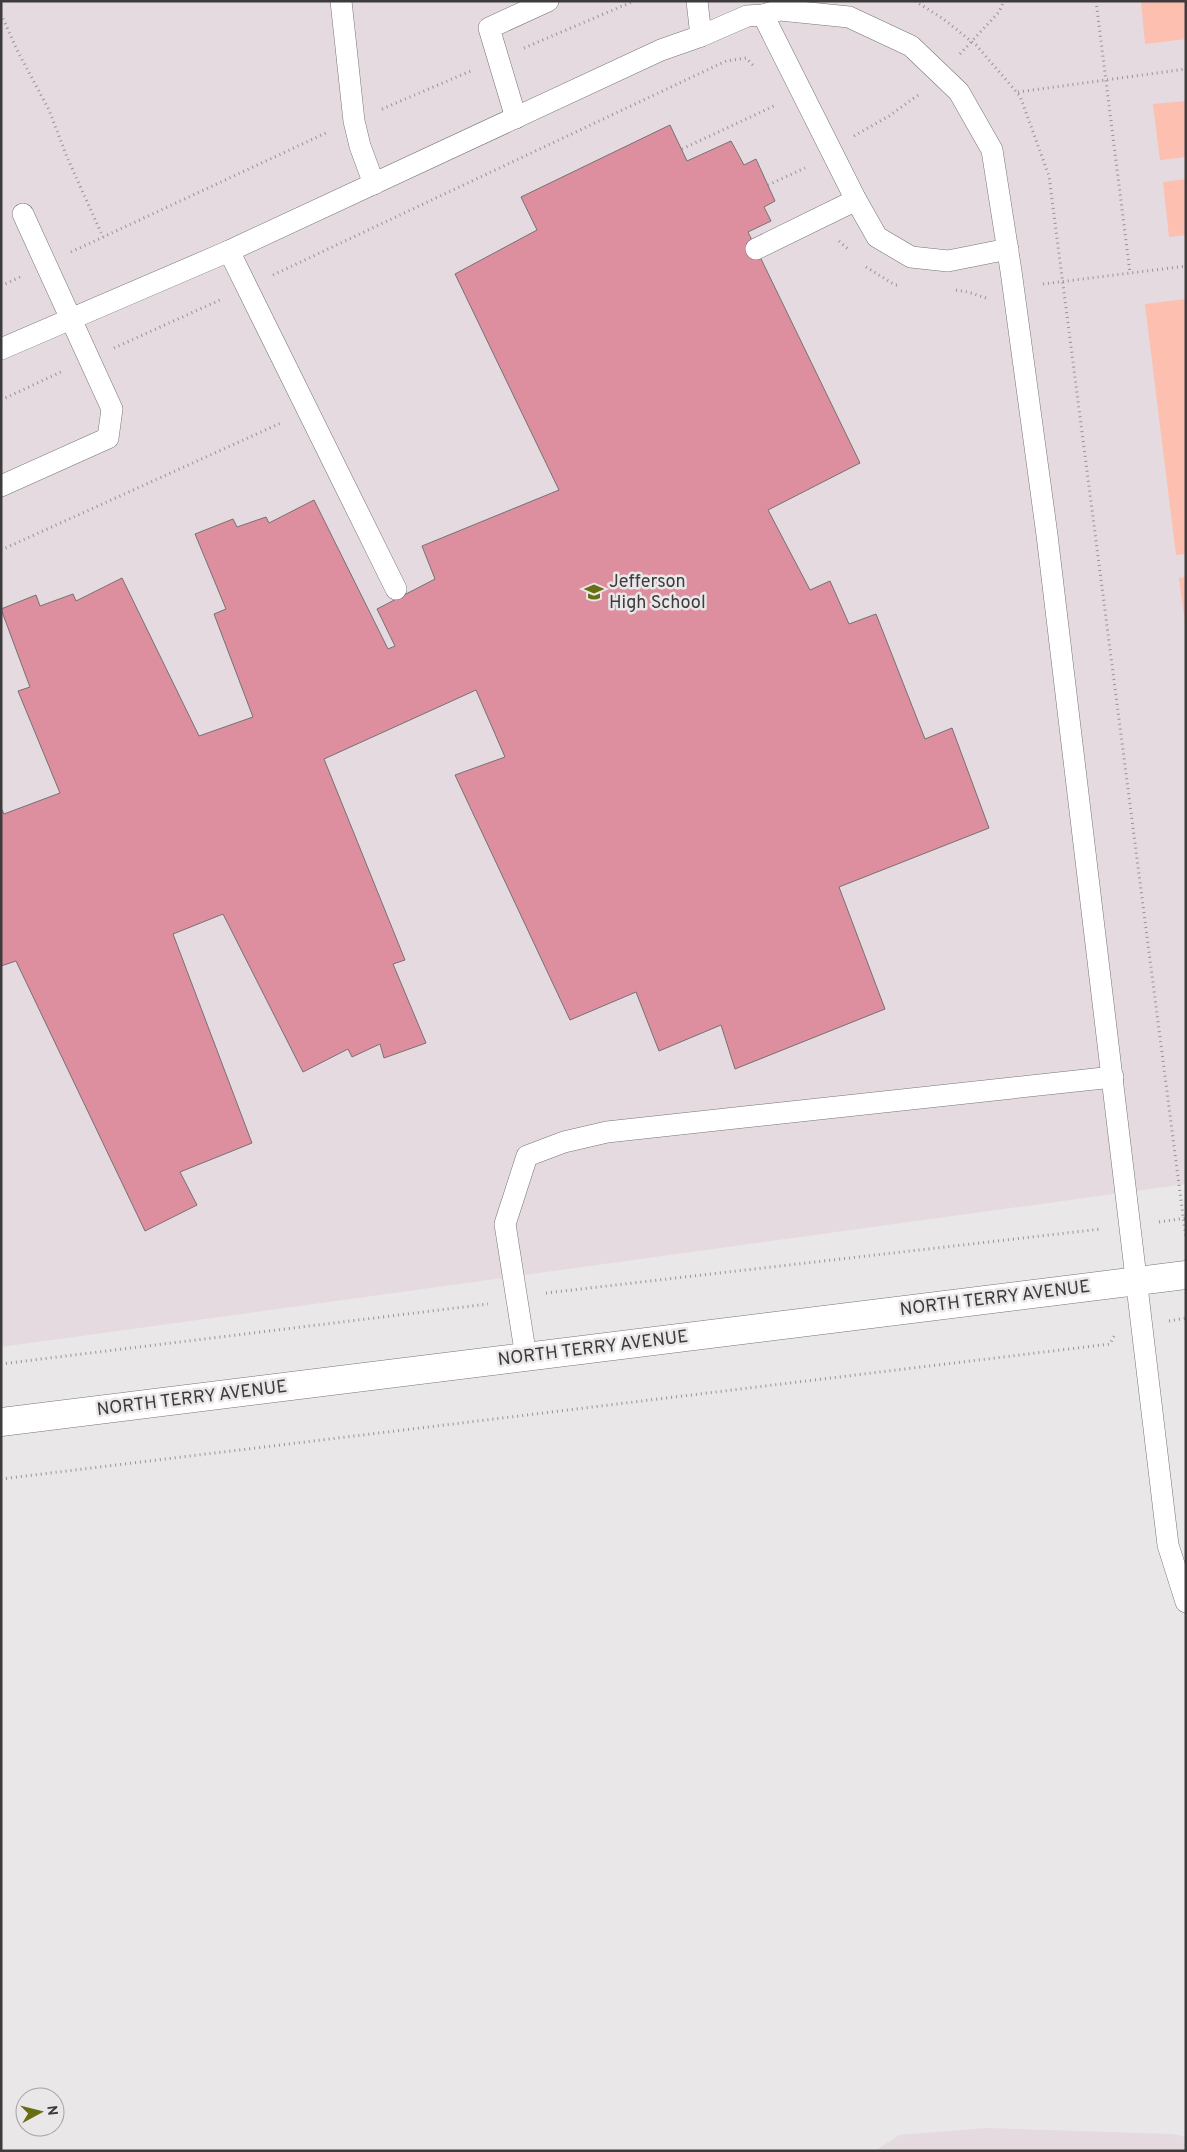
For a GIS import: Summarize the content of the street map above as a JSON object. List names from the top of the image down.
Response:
{
  "streets": {
    "street": ["NORTH TERRY AVENUE"]
  },
  "places": {
    "school or university": ["Jefferson High School"]
  },
  "north": "right"
}
